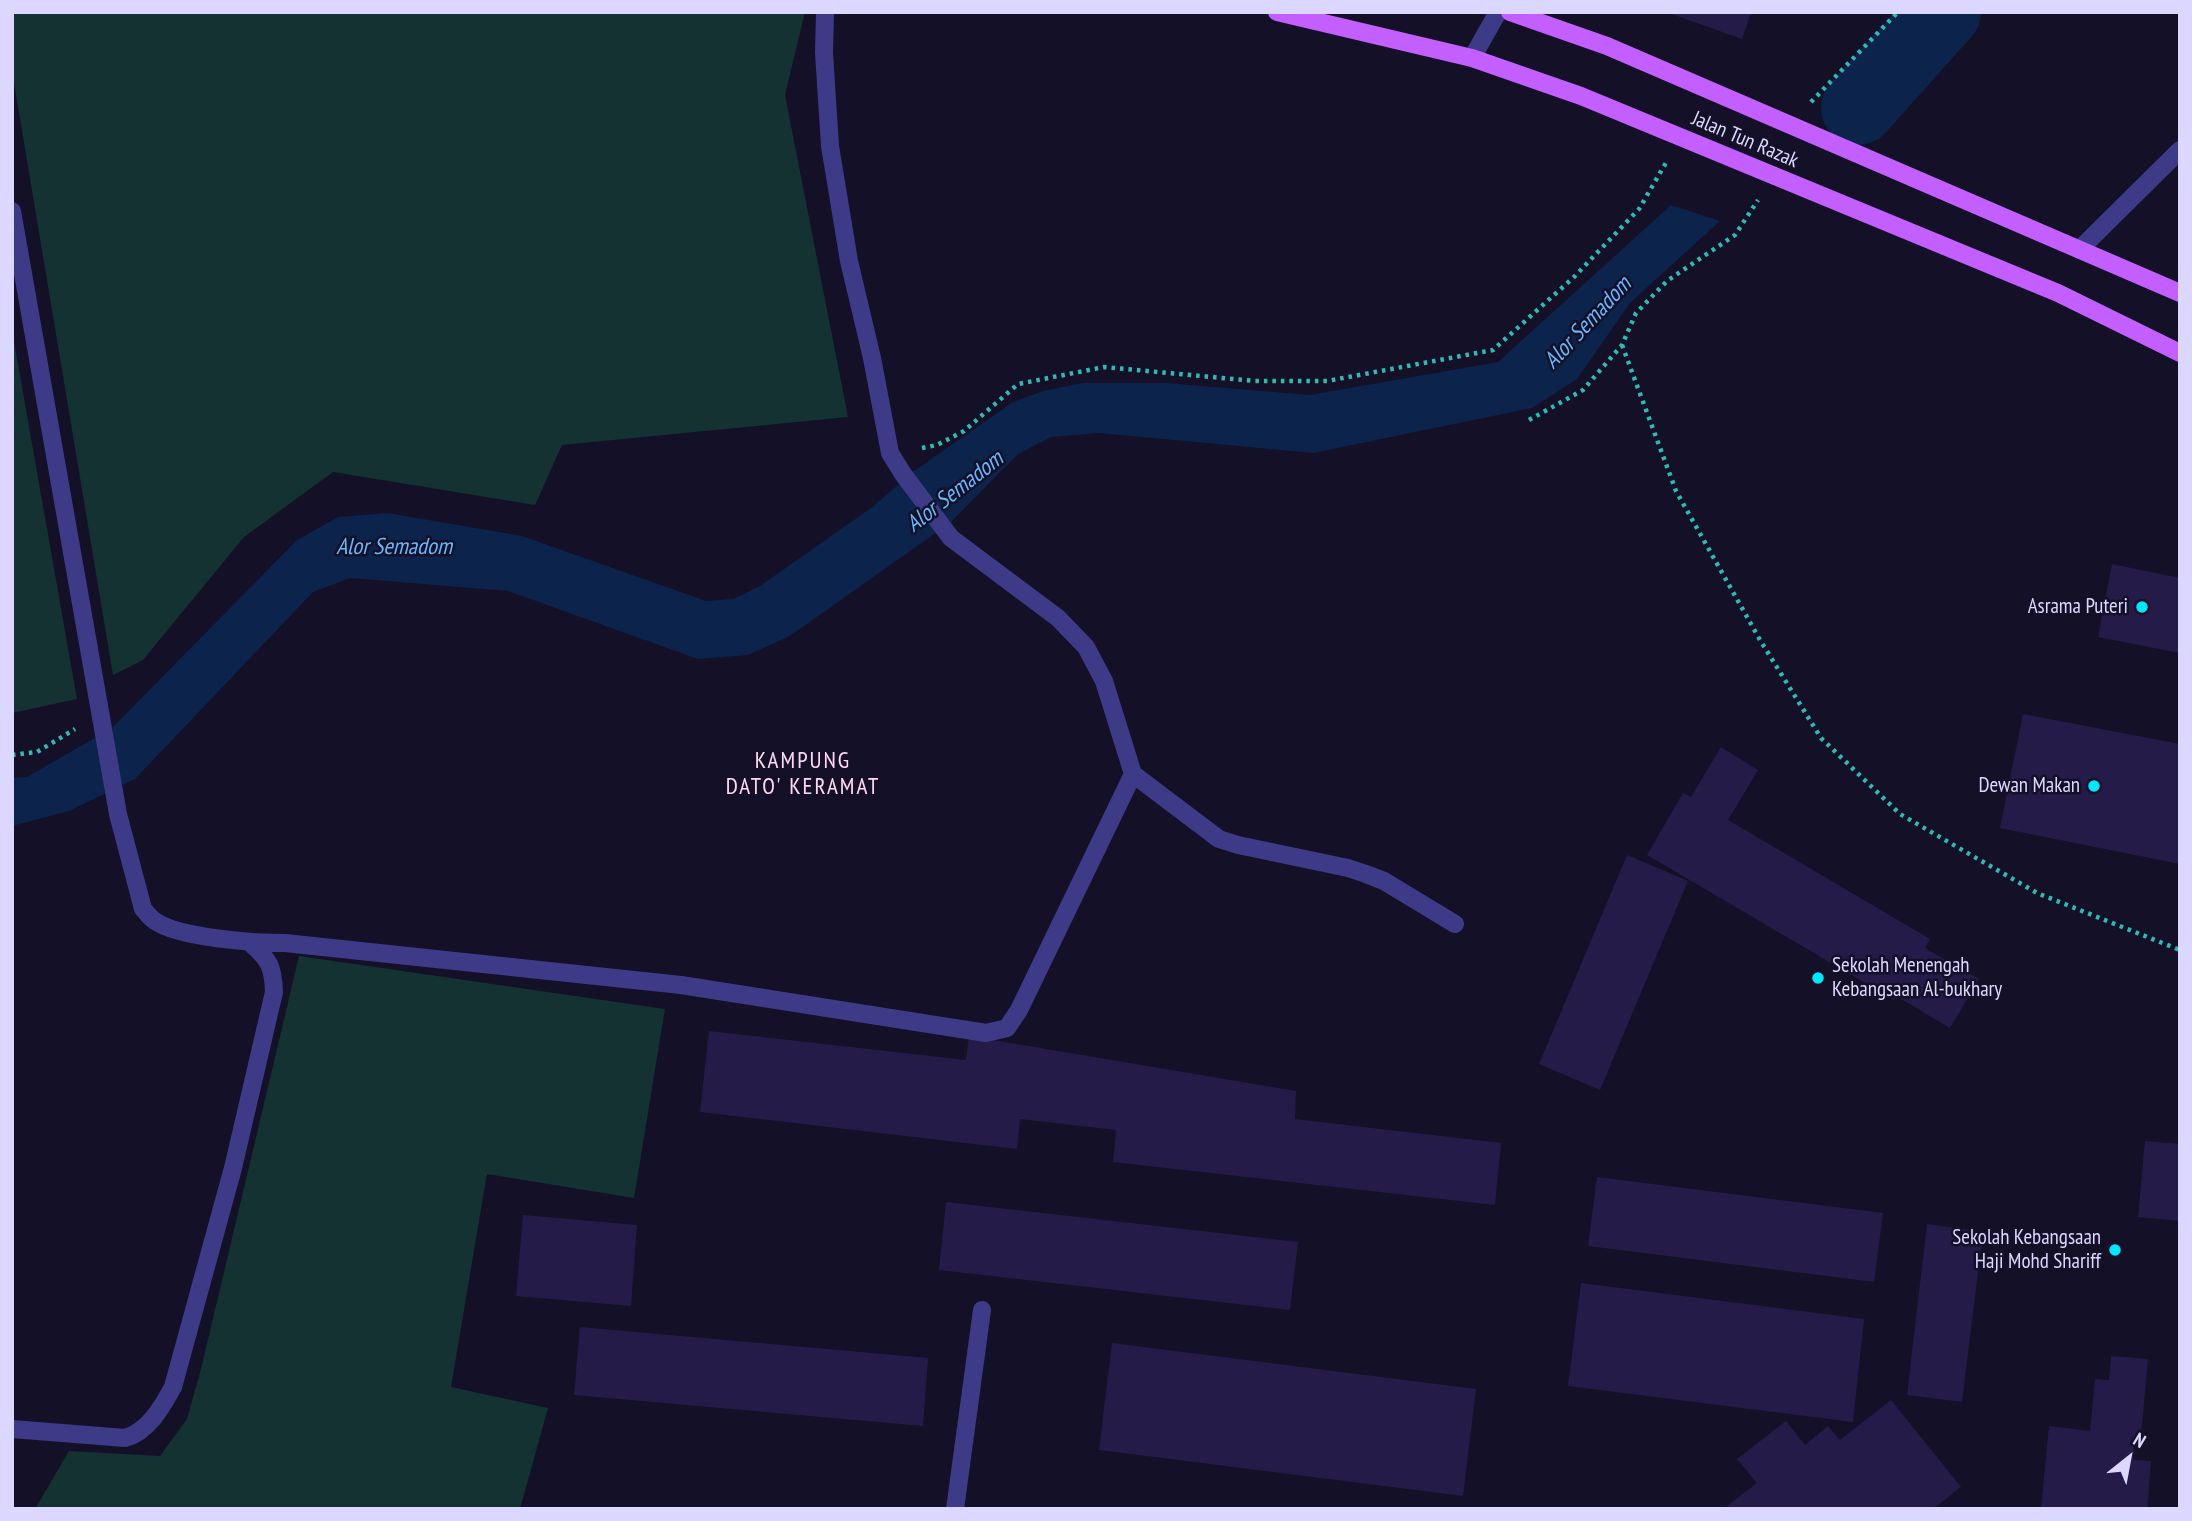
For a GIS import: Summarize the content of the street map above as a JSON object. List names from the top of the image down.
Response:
{
  "streets": {
    "main road": ["Jalan Tun Razak"]
  },
  "districts": ["KAMPUNG DATO' KERAMAT"],
  "water": ["Alor Semadom"],
  "places": [
    "Asrama Puteri",
    "Dewan Makan",
    "Sekolah Menengah Kebangsaan Al-bukhary",
    "Sekolah Kebangsaan Haji Mohd Shariff"
  ],
  "north": "top right"
}
